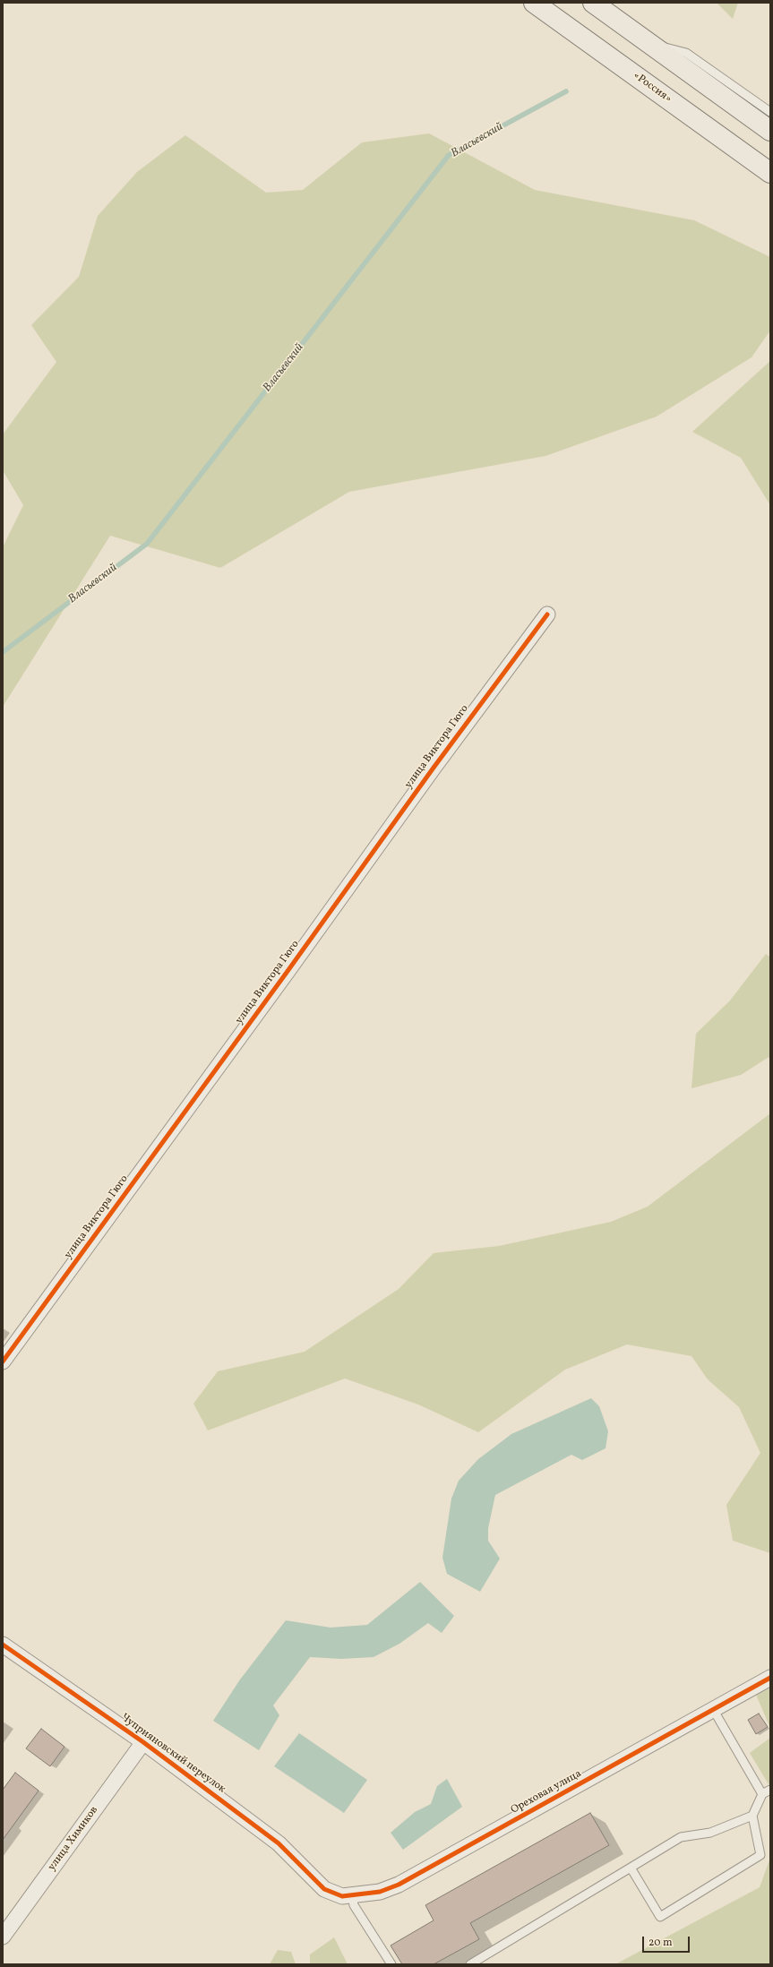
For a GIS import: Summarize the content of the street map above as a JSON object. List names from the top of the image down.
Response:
{
  "streets": {
    "highway": ["«Россия»"],
    "street": [
      "улица Виктора Гюго",
      "Чуприяновский переулок",
      "Ореховая улица",
      "улица Химиков"
    ]
  },
  "crossings": [
    ["Чуприяновский переулок", "Ореховая улица"],
    ["Чуприяновский переулок", "улица Химиков"]
  ],
  "water": ["Власьевский"],
  "scale_bar": "20 m"
}
